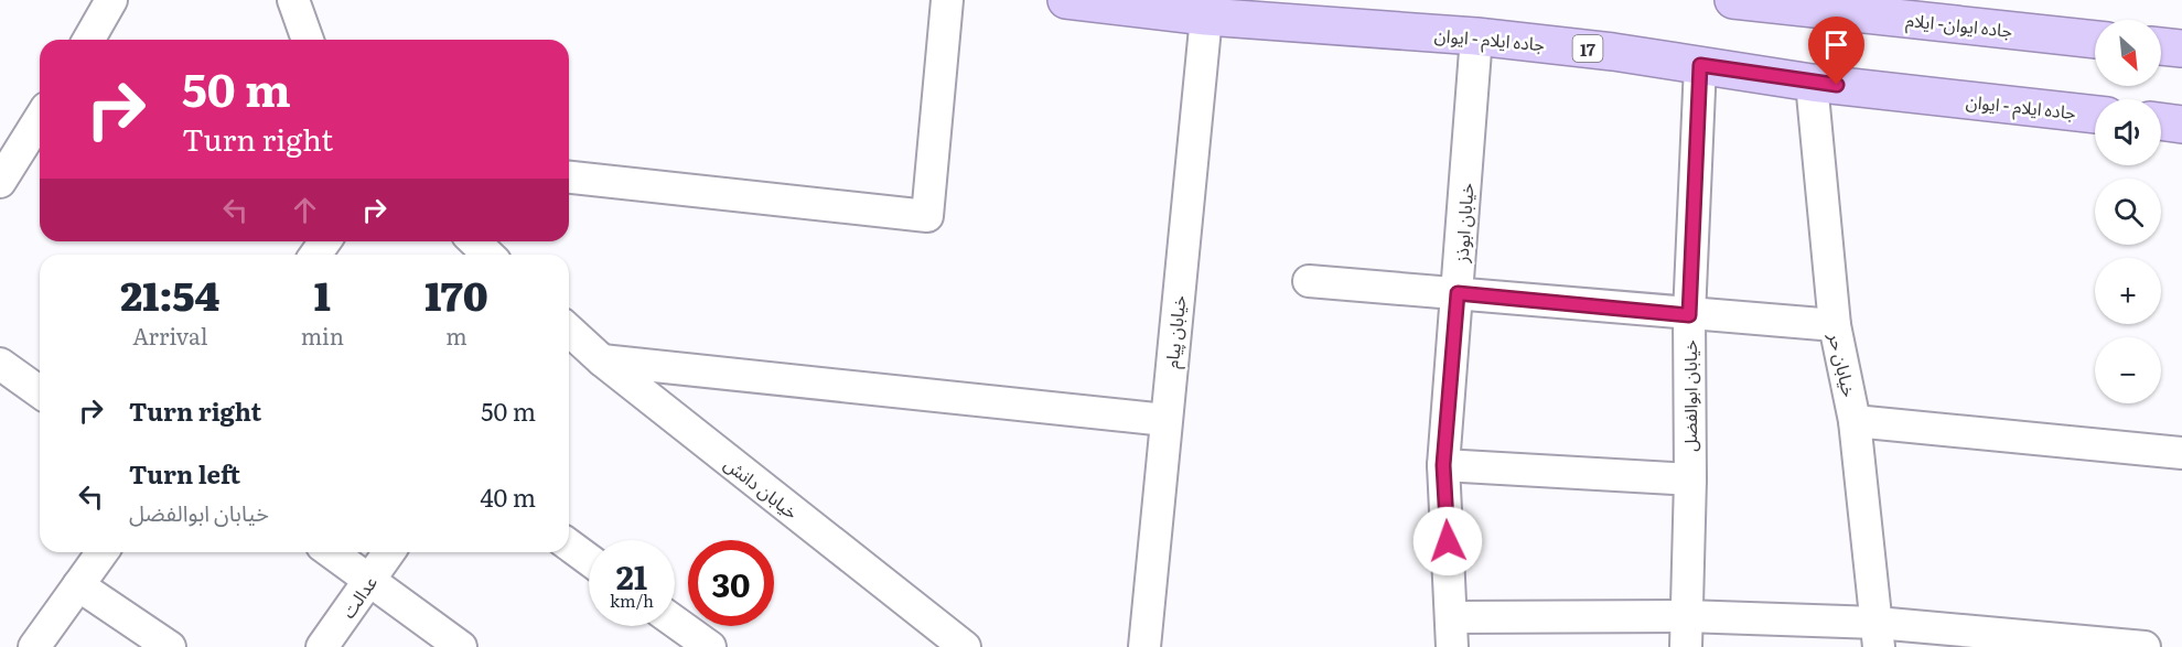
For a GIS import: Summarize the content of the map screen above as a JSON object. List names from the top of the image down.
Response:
{
  "streets": {
    "highway": ["جاده ایوان- ایلام", "جاده ایلام - ایوان", "17"],
    "street": [
      "خیابان ابوذز",
      "خیابان پیام",
      "خیابان حر",
      "خیابان ابوالفضل",
      "خیابان دانش",
      "عدالت"
    ]
  },
  "crossings": [
    ["جاده ایلام - ایوان", "خیابان ابوذز"],
    ["جاده ایلام - ایوان", "خیابان پیام"],
    ["جاده ایلام - ایوان", "خیابان حر"],
    ["جاده ایلام - ایوان", "خیابان ابوالفضل"]
  ],
  "north": "bottom right",
  "page": {
    "map_buttons": ["+", "−"],
    "turn": ["50 m", "Turn right"],
    "eta": [
      "21:54",
      "Arrival",
      "1",
      "min",
      "170",
      "m"
    ],
    "list": [
      {
        "name": "Turn right",
        "value": "50 m"
      },
      {
        "name": "Turn left",
        "note": "خیابان ابوالفضل",
        "value": "40 m"
      }
    ],
    "speed": "21 km/h",
    "limit": "30"
  }
}
